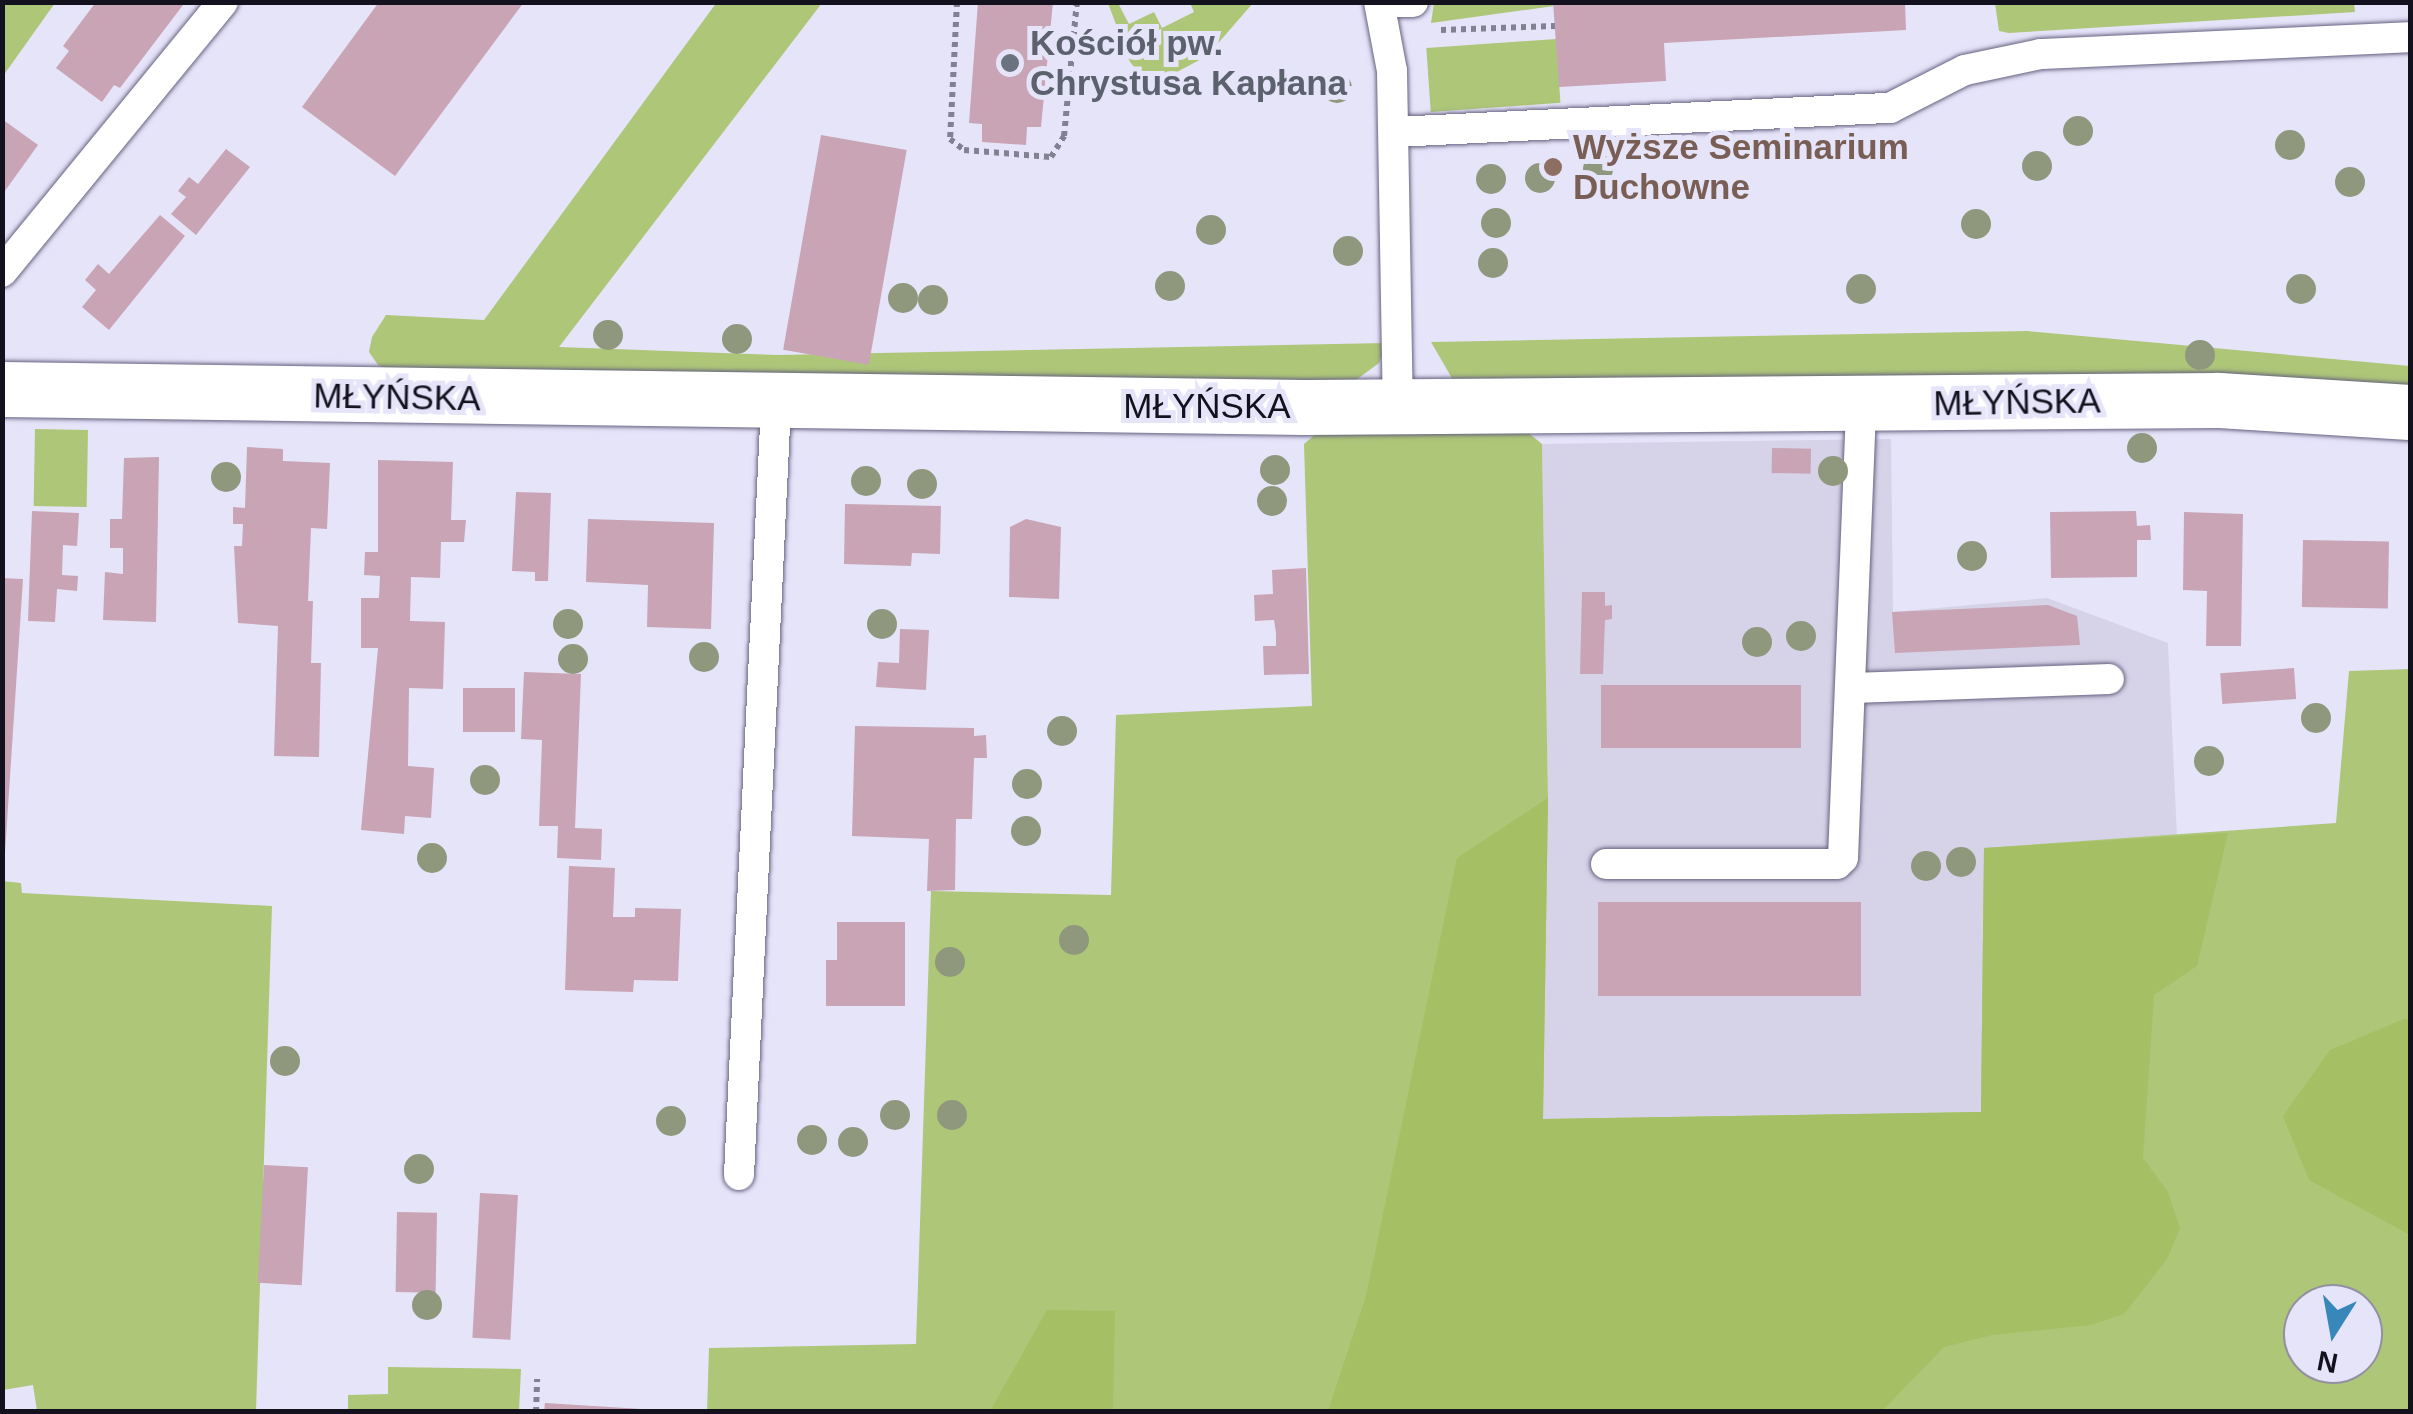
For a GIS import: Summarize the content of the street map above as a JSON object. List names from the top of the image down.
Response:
{
  "streets": {
    "street": ["MŁYŃSKA"]
  },
  "places": ["Kościół pw. Chrystusa Kapłana", "Wyższe Seminarium Duchowne"],
  "north": "bottom"
}
